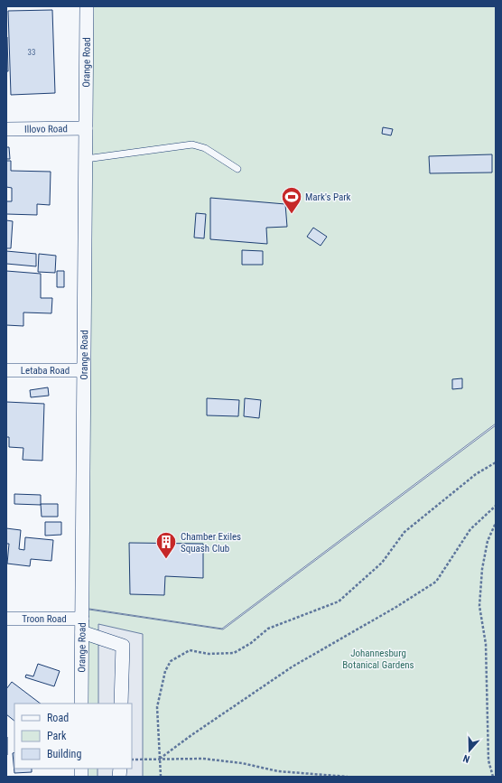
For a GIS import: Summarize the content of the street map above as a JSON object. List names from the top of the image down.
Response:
{
  "streets": {
    "street": [
      "Orange Road",
      "Illovo Road",
      "Letaba Road",
      "Troon Road"
    ]
  },
  "crossings": [
    ["Orange Road", "Illovo Road"],
    ["Orange Road", "Letaba Road"],
    ["Orange Road", "Troon Road"]
  ],
  "parks": ["Johannesburg Botanical Gardens"],
  "places": {
    "sports": ["Mark's Park"],
    "building": ["Chamber Exiles Squash Club"]
  },
  "house_numbers": ["33"],
  "legend": ["Road", "Park", "Building"],
  "north": "bottom"
}
